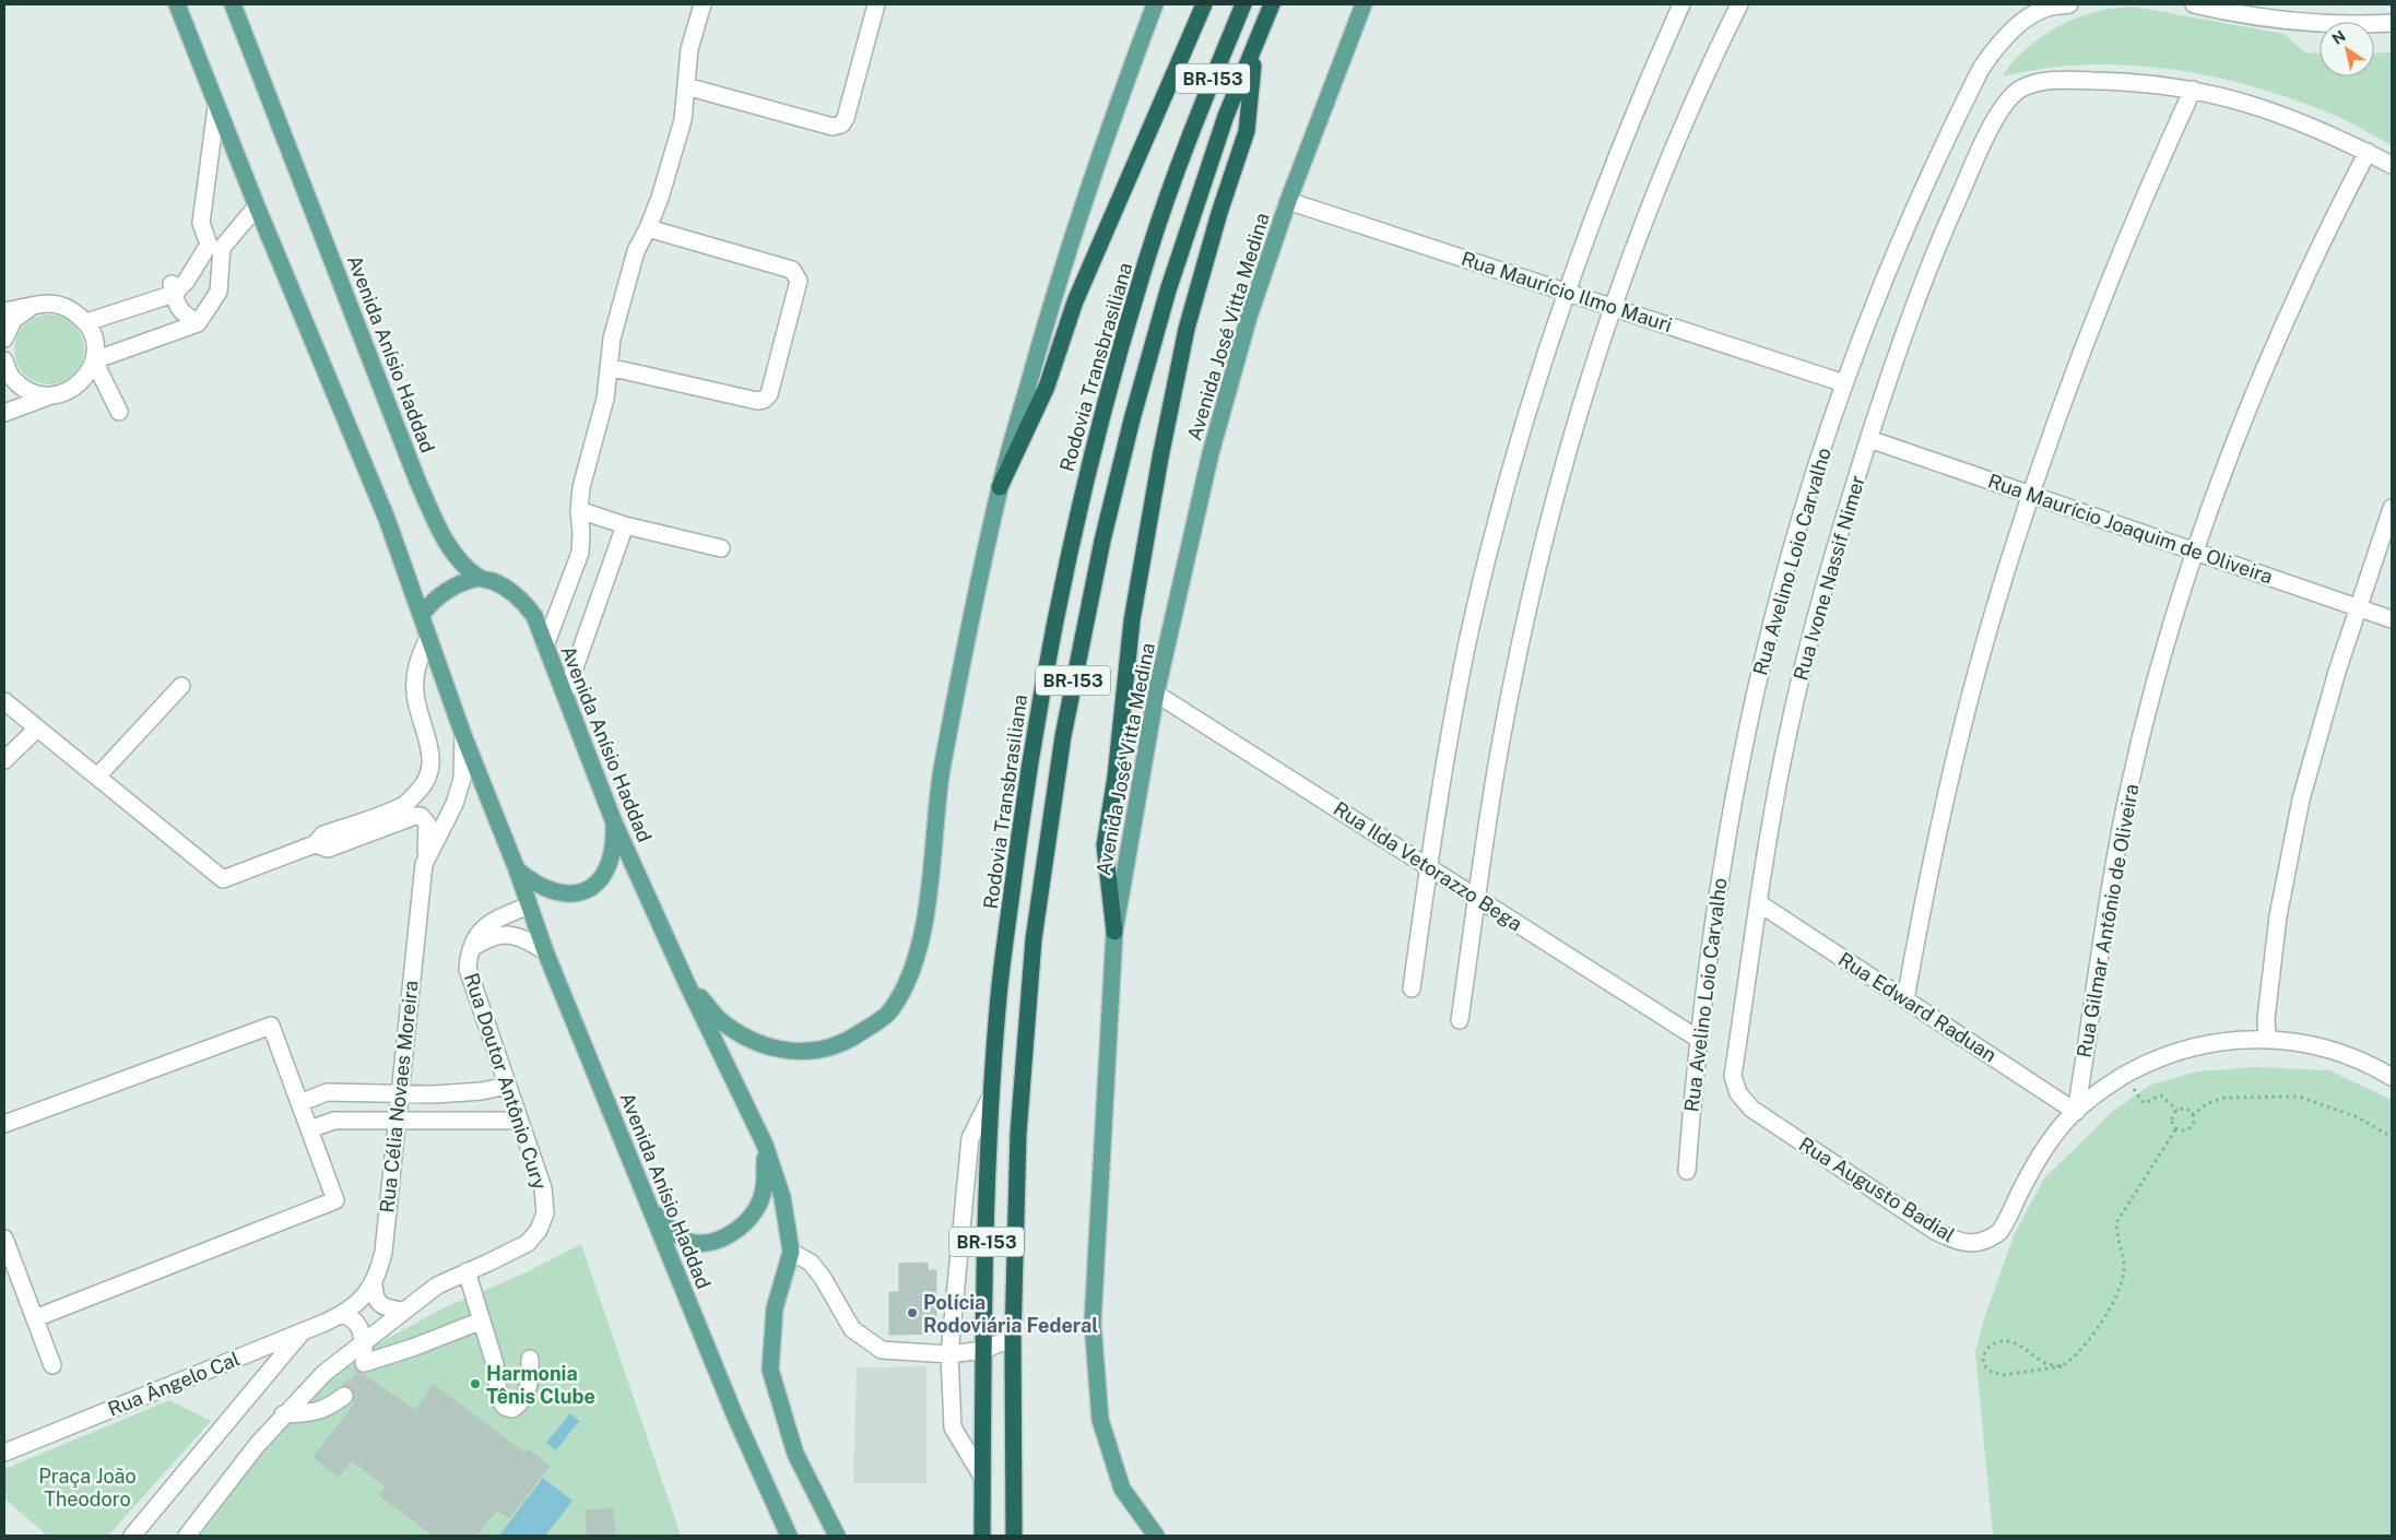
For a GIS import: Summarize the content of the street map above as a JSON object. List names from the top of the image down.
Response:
{
  "streets": {
    "highway": ["BR-153", "Rodovia Transbrasiliana"],
    "main road": ["Avenida José Vitta Medina", "Avenida Anísio Haddad"],
    "street": [
      "Rua Maurício Ilmo Mauri",
      "Rua Maurício Joaquim de Oliveira",
      "Rua Avelino Loio Carvalho",
      "Rua Ivone Nassif Nimer",
      "Rua Ilda Vetorazzo Bega",
      "Rua Gilmar Antônio de Oliveira",
      "Rua Edward Raduan",
      "Rua Doutor Antônio Cury",
      "Rua Célia Novaes Moreira",
      "Rua Augusto Badial",
      "Rua Ângelo Cal"
    ]
  },
  "crossings": [
    ["Rua Maurício Ilmo Mauri", "Avenida José Vitta Medina"],
    ["Rua Maurício Ilmo Mauri", "Rua Avelino Loio Carvalho"],
    ["Avenida José Vitta Medina", "Rua Ilda Vetorazzo Bega"],
    ["Avenida Anísio Haddad", "Rua Célia Novaes Moreira"],
    ["Rua Maurício Joaquim de Oliveira", "Rua Ivone Nassif Nimer"],
    ["Rua Maurício Joaquim de Oliveira", "Rua Gilmar Antônio de Oliveira"],
    ["Rua Avelino Loio Carvalho", "Rua Ilda Vetorazzo Bega"],
    ["Rua Ivone Nassif Nimer", "Rua Edward Raduan"],
    ["Rua Ivone Nassif Nimer", "Rua Augusto Badial"],
    ["Rua Gilmar Antônio de Oliveira", "Rua Edward Raduan"],
    ["Rua Gilmar Antônio de Oliveira", "Rua Augusto Badial"],
    ["Rua Edward Raduan", "Rua Augusto Badial"],
    ["Rua Célia Novaes Moreira", "Rua Ângelo Cal"]
  ],
  "parks": ["Praça João Theodoro"],
  "places": ["Polícia Rodoviária Federal", "Harmonia Tênis Clube"],
  "north": "top left"
}
